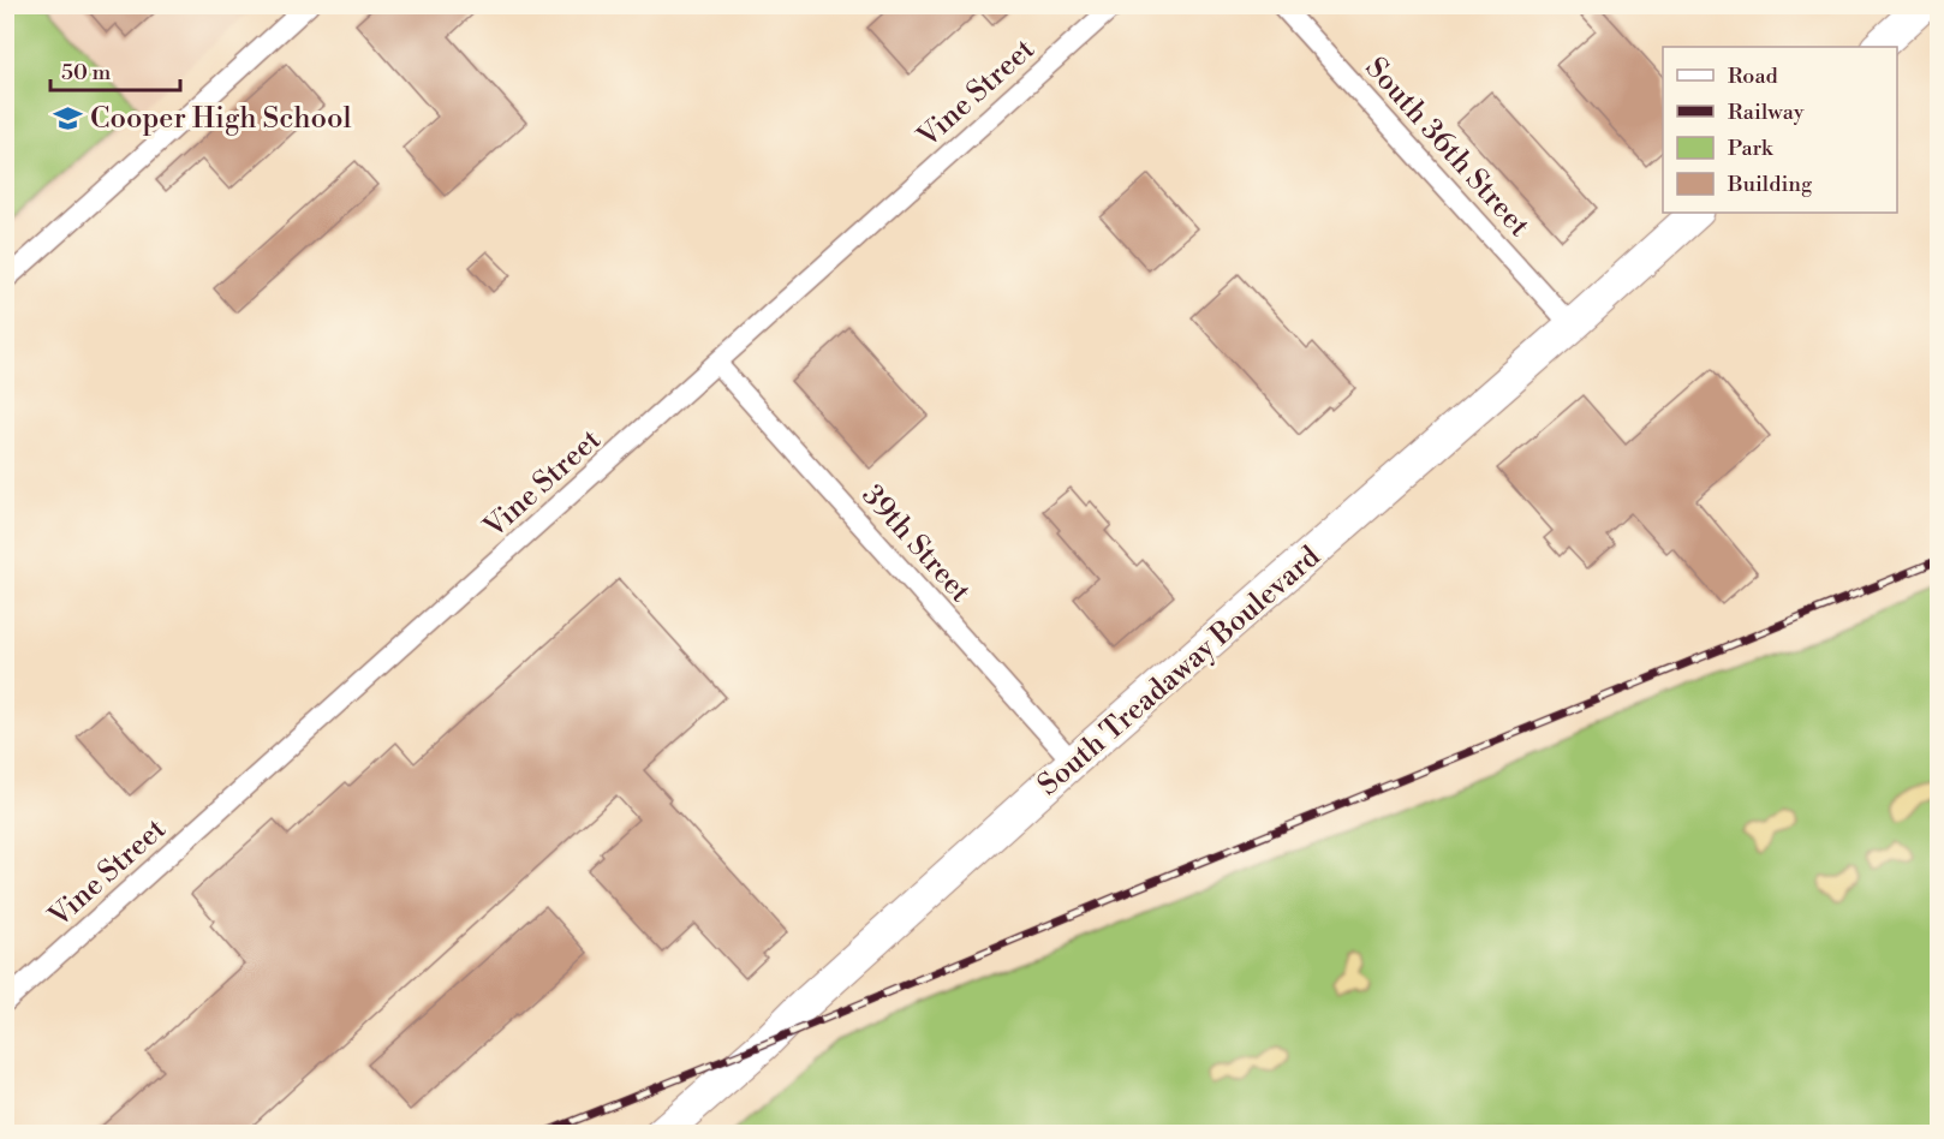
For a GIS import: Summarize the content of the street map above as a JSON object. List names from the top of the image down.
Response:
{
  "streets": {
    "main road": ["South Treadaway Boulevard"],
    "street": ["Vine Street", "South 36th Street", "39th Street"]
  },
  "crossings": [
    ["Vine Street", "39th Street"],
    ["South 36th Street", "South Treadaway Boulevard"],
    ["39th Street", "South Treadaway Boulevard"]
  ],
  "places": {
    "school or university": ["Cooper High School"]
  },
  "legend": [
    "Road",
    "Railway",
    "Park",
    "Building"
  ],
  "scale_bar": "50 m"
}
